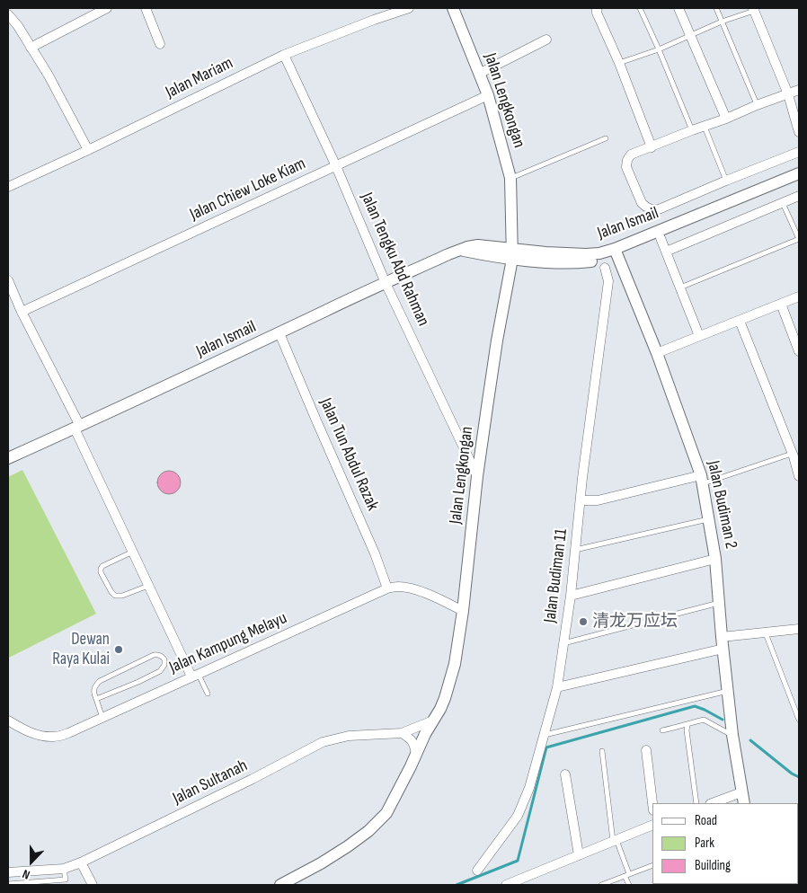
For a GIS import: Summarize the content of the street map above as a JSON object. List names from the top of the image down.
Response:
{
  "streets": {
    "street": [
      "Jalan Mariam",
      "Jalan Lengkongan",
      "Jalan Chiew Loke Kiam",
      "Jalan Ismail",
      "Jalan Tengku Abd Rahman",
      "Jalan Tun Abdul Razak",
      "Jalan Budiman 2",
      "Jalan Budiman 11",
      "Jalan Kampung Melayu",
      "Jalan Sultanah"
    ]
  },
  "crossings": [
    ["Jalan Mariam", "Jalan Tengku Abd Rahman"],
    ["Jalan Lengkongan", "Jalan Chiew Loke Kiam"],
    ["Jalan Lengkongan", "Jalan Ismail"],
    ["Jalan Lengkongan", "Jalan Tengku Abd Rahman"],
    ["Jalan Lengkongan", "Jalan Kampung Melayu"],
    ["Jalan Lengkongan", "Jalan Sultanah"],
    ["Jalan Chiew Loke Kiam", "Jalan Tengku Abd Rahman"],
    ["Jalan Ismail", "Jalan Tengku Abd Rahman"],
    ["Jalan Ismail", "Jalan Tun Abdul Razak"],
    ["Jalan Ismail", "Jalan Budiman 2"],
    ["Jalan Tun Abdul Razak", "Jalan Kampung Melayu"]
  ],
  "places": ["清龙万应坛", "Dewan Raya Kulai"],
  "legend": ["Road", "Park", "Building"],
  "north": "bottom"
}
